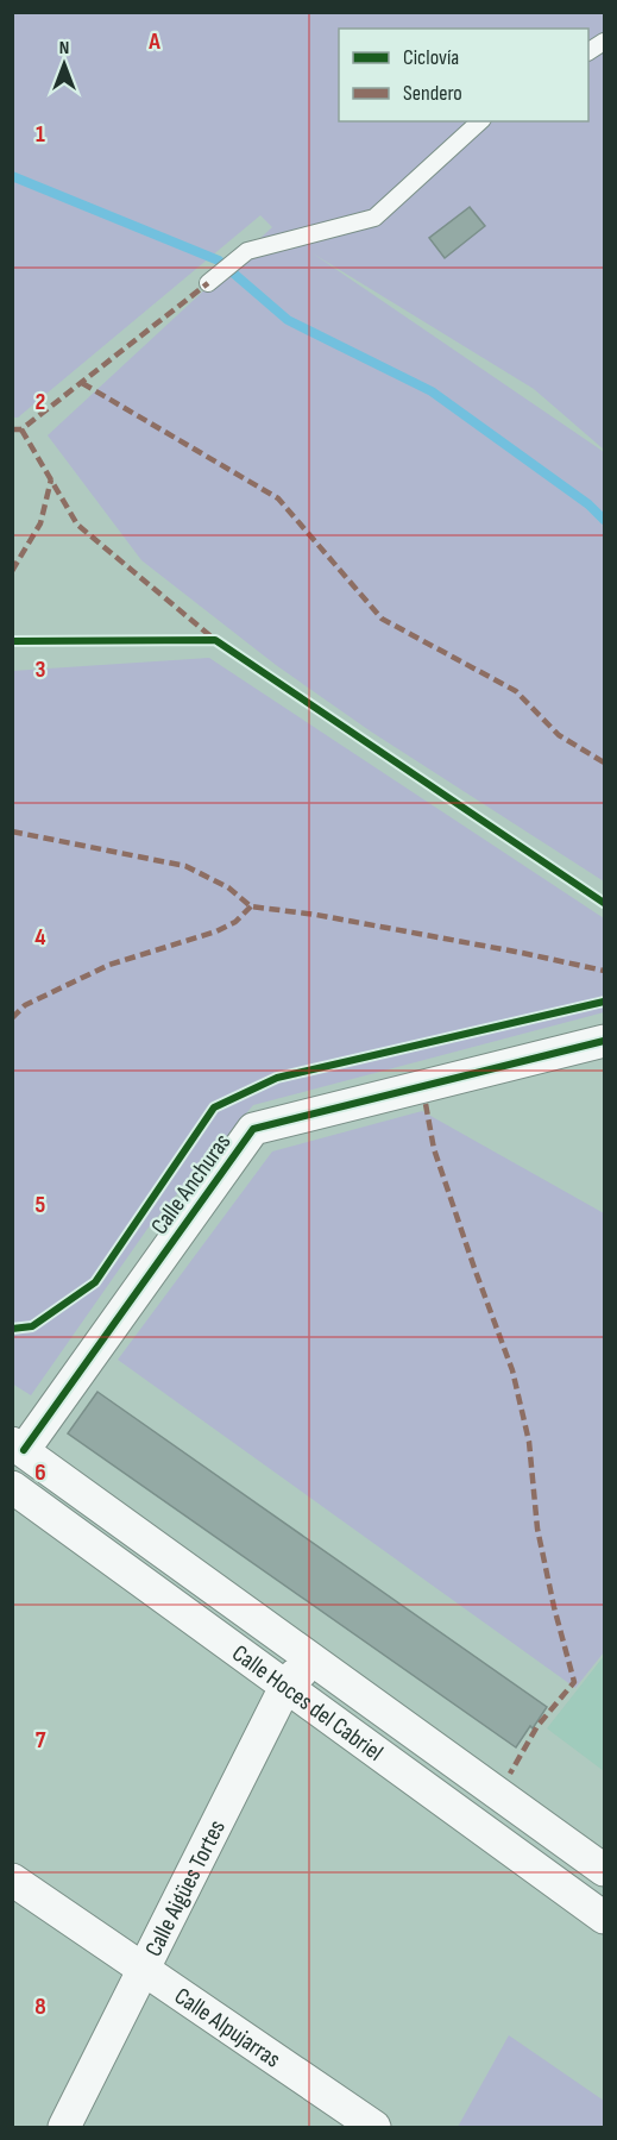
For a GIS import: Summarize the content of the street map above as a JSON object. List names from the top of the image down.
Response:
{
  "streets": {
    "street": [
      "Calle Anchuras",
      "Calle Hoces del Cabriel",
      "Calle Aigües Tortes",
      "Calle Alpujarras"
    ]
  },
  "crossings": [
    ["Calle Anchuras", "Calle Hoces del Cabriel"],
    ["Calle Hoces del Cabriel", "Calle Aigües Tortes"],
    ["Calle Aigües Tortes", "Calle Alpujarras"]
  ],
  "legend": ["Ciclovía", "Sendero"],
  "north": "top",
  "grid": {
    "columns": ["A"],
    "rows": [
      "1",
      "2",
      "3",
      "4",
      "5",
      "6",
      "7",
      "8"
    ]
  }
}
